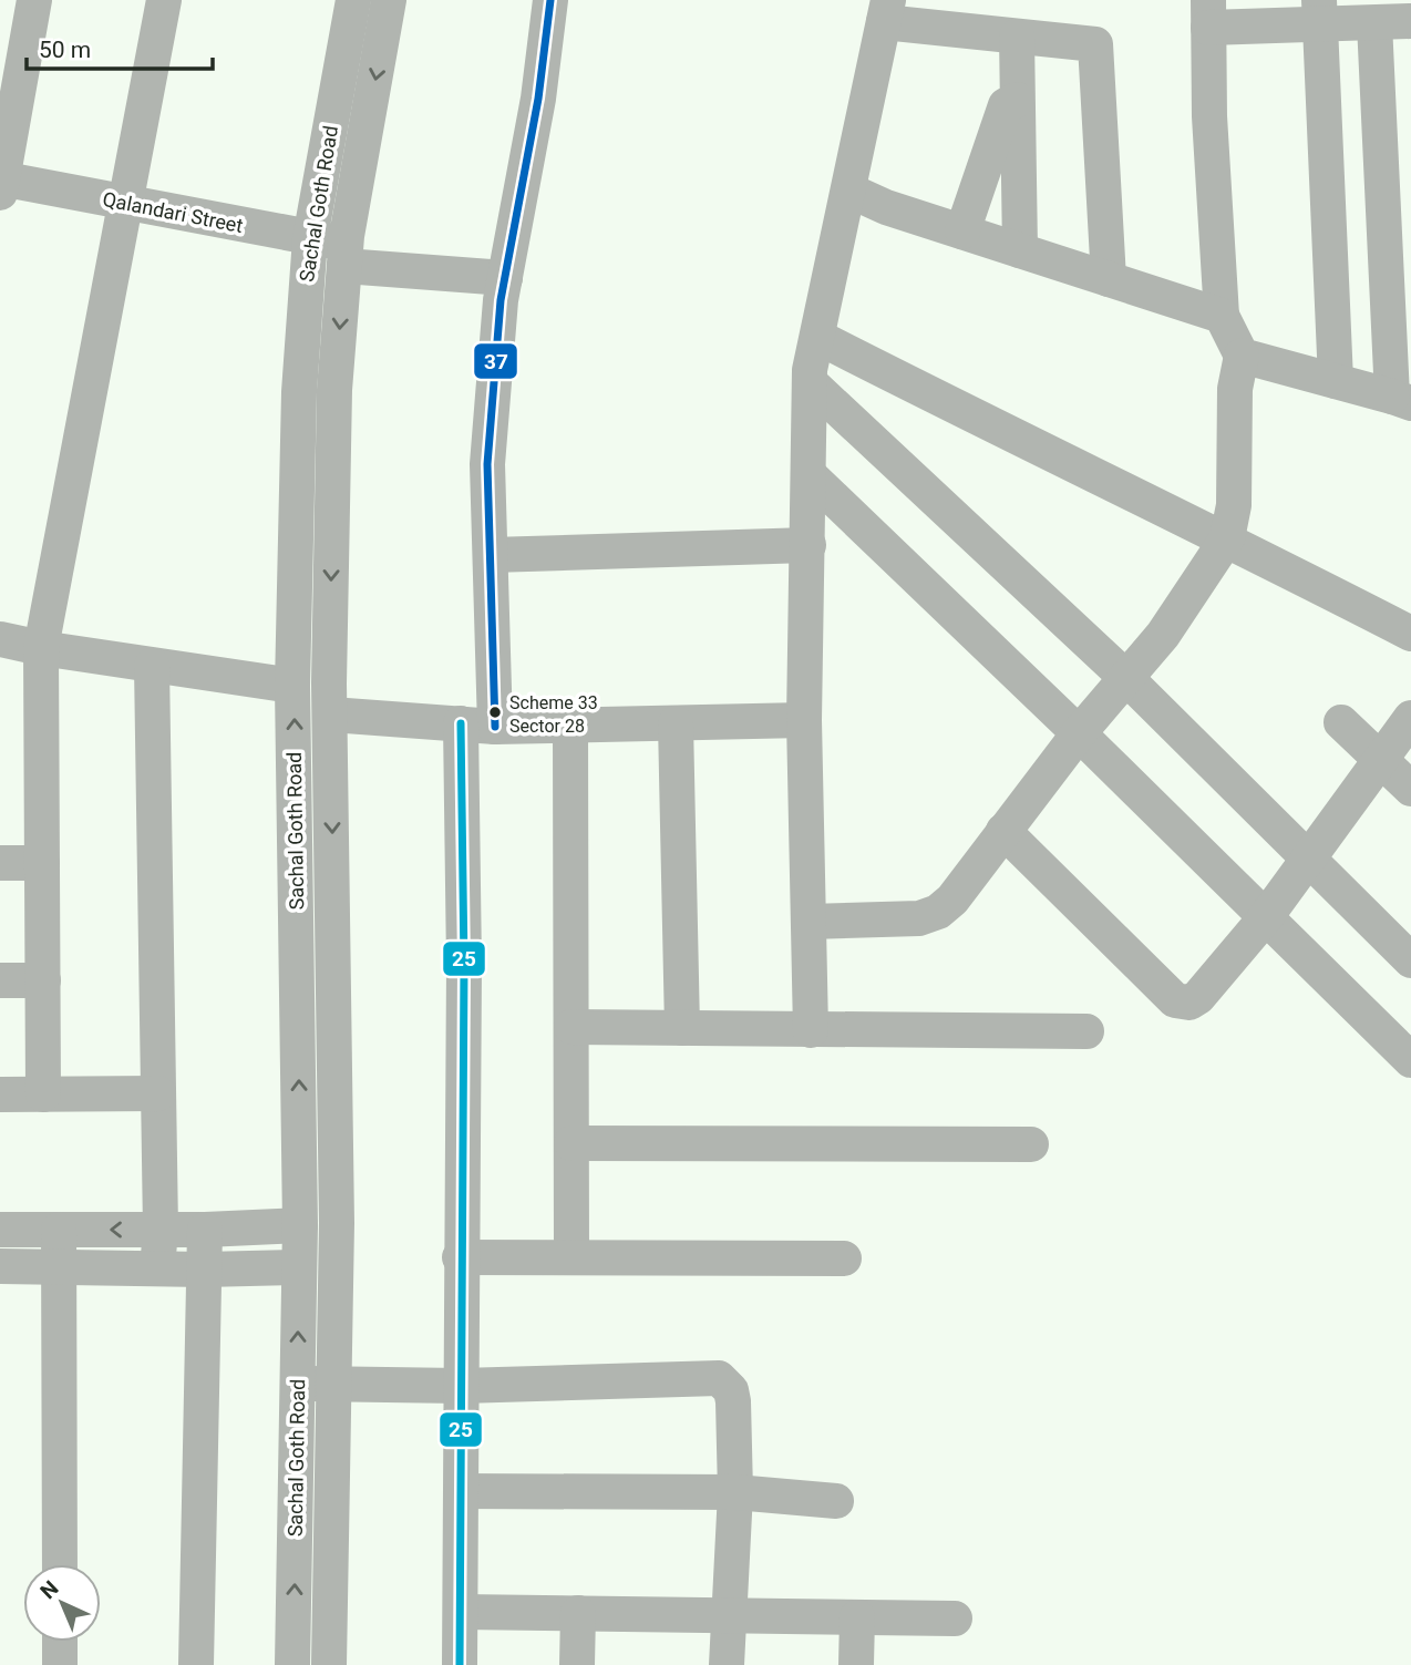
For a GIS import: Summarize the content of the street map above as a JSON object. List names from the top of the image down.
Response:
{
  "streets": {
    "street": ["Sachal Goth Road", "Qalandari Street"]
  },
  "crossings": [
    ["Sachal Goth Road", "Qalandari Street"]
  ],
  "places": ["Scheme 33 Sector 28"],
  "lines": ["transit line 37", "transit line 25"],
  "scale_bar": "50 m",
  "north": "top left"
}
